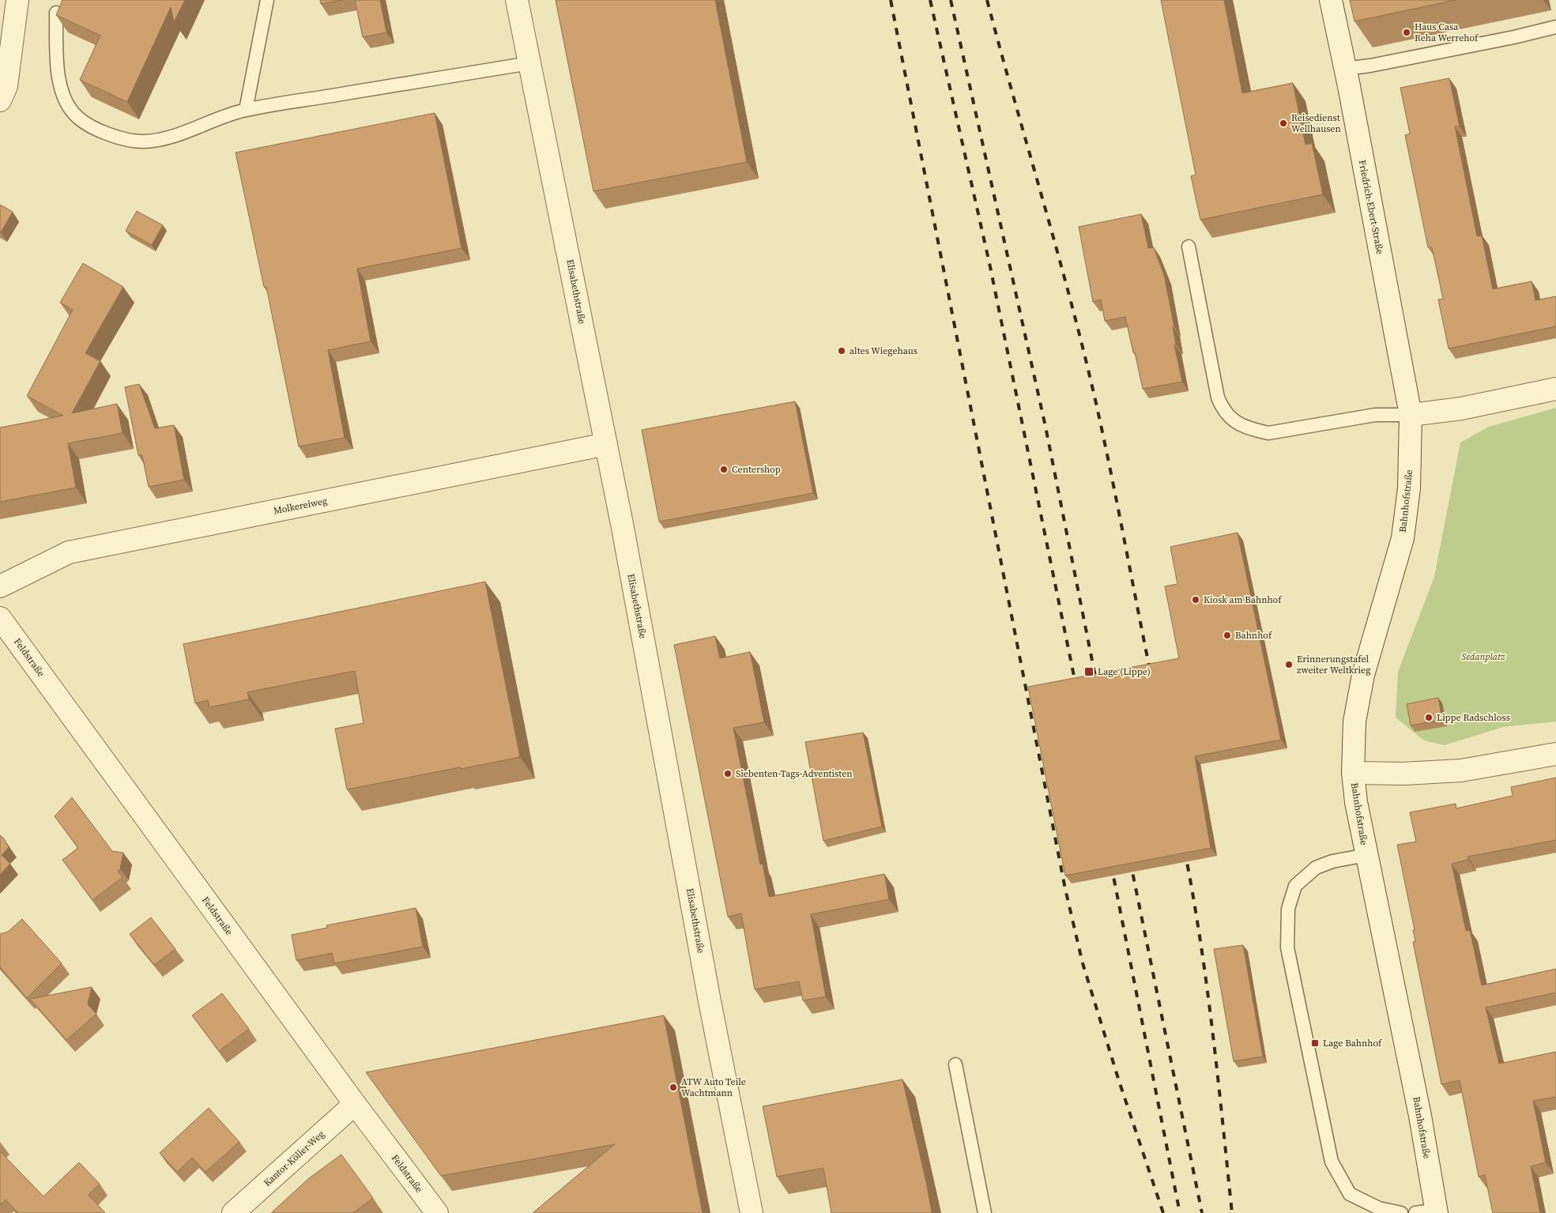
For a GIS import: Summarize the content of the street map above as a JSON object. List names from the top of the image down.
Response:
{
  "streets": {
    "street": [
      "Friedrich-Ebert-Straße",
      "Elisabethstraße",
      "Bahnhofstraße",
      "Molkereiweg",
      "Feldstraße",
      "Kantor-Köller-Weg"
    ]
  },
  "crossings": [
    ["Friedrich-Ebert-Straße", "Bahnhofstraße"],
    ["Elisabethstraße", "Molkereiweg"],
    ["Feldstraße", "Kantor-Köller-Weg"]
  ],
  "parks": ["Sedanplatz"],
  "places": {
    "other": [
      "Haus Casa Reha Werrehof",
      "Reisedienst Wellhausen",
      "altes Wiegehaus",
      "Centershop",
      "Kiosk am Bahnhof",
      "Bahnhof",
      "Erinnerungstafel zweiter Weltkrieg",
      "Lippe Radschloss",
      "Siebenten-Tags-Adventisten",
      "ATW Auto Teile Wachtmann"
    ],
    "transit": ["Lage (Lippe)", "Lage Bahnhof"]
  }
}
